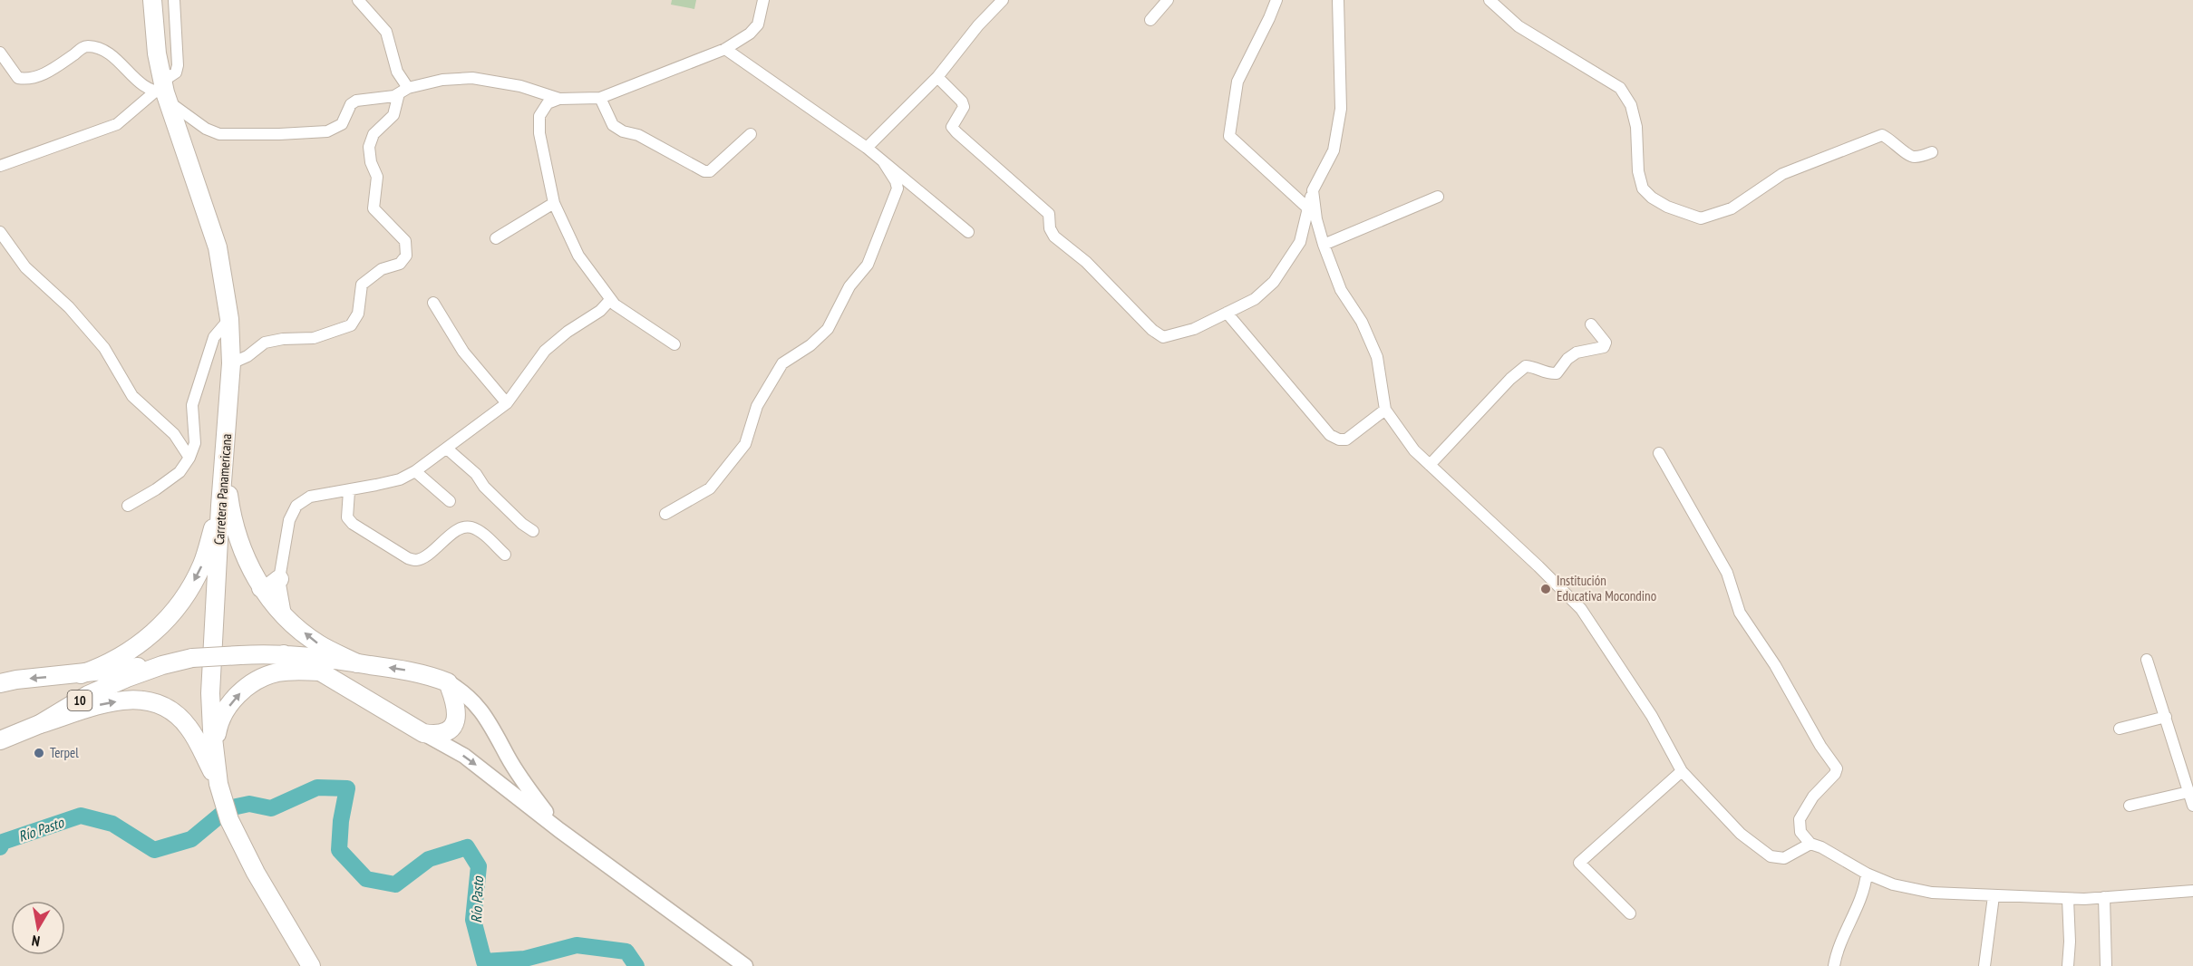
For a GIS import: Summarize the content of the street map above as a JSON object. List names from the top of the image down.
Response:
{
  "streets": {
    "main road": ["Carretera Panamericana", "10"]
  },
  "water": ["Río Pasto"],
  "places": ["Institución Educativa Mocondino", "Terpel"],
  "north": "bottom"
}
